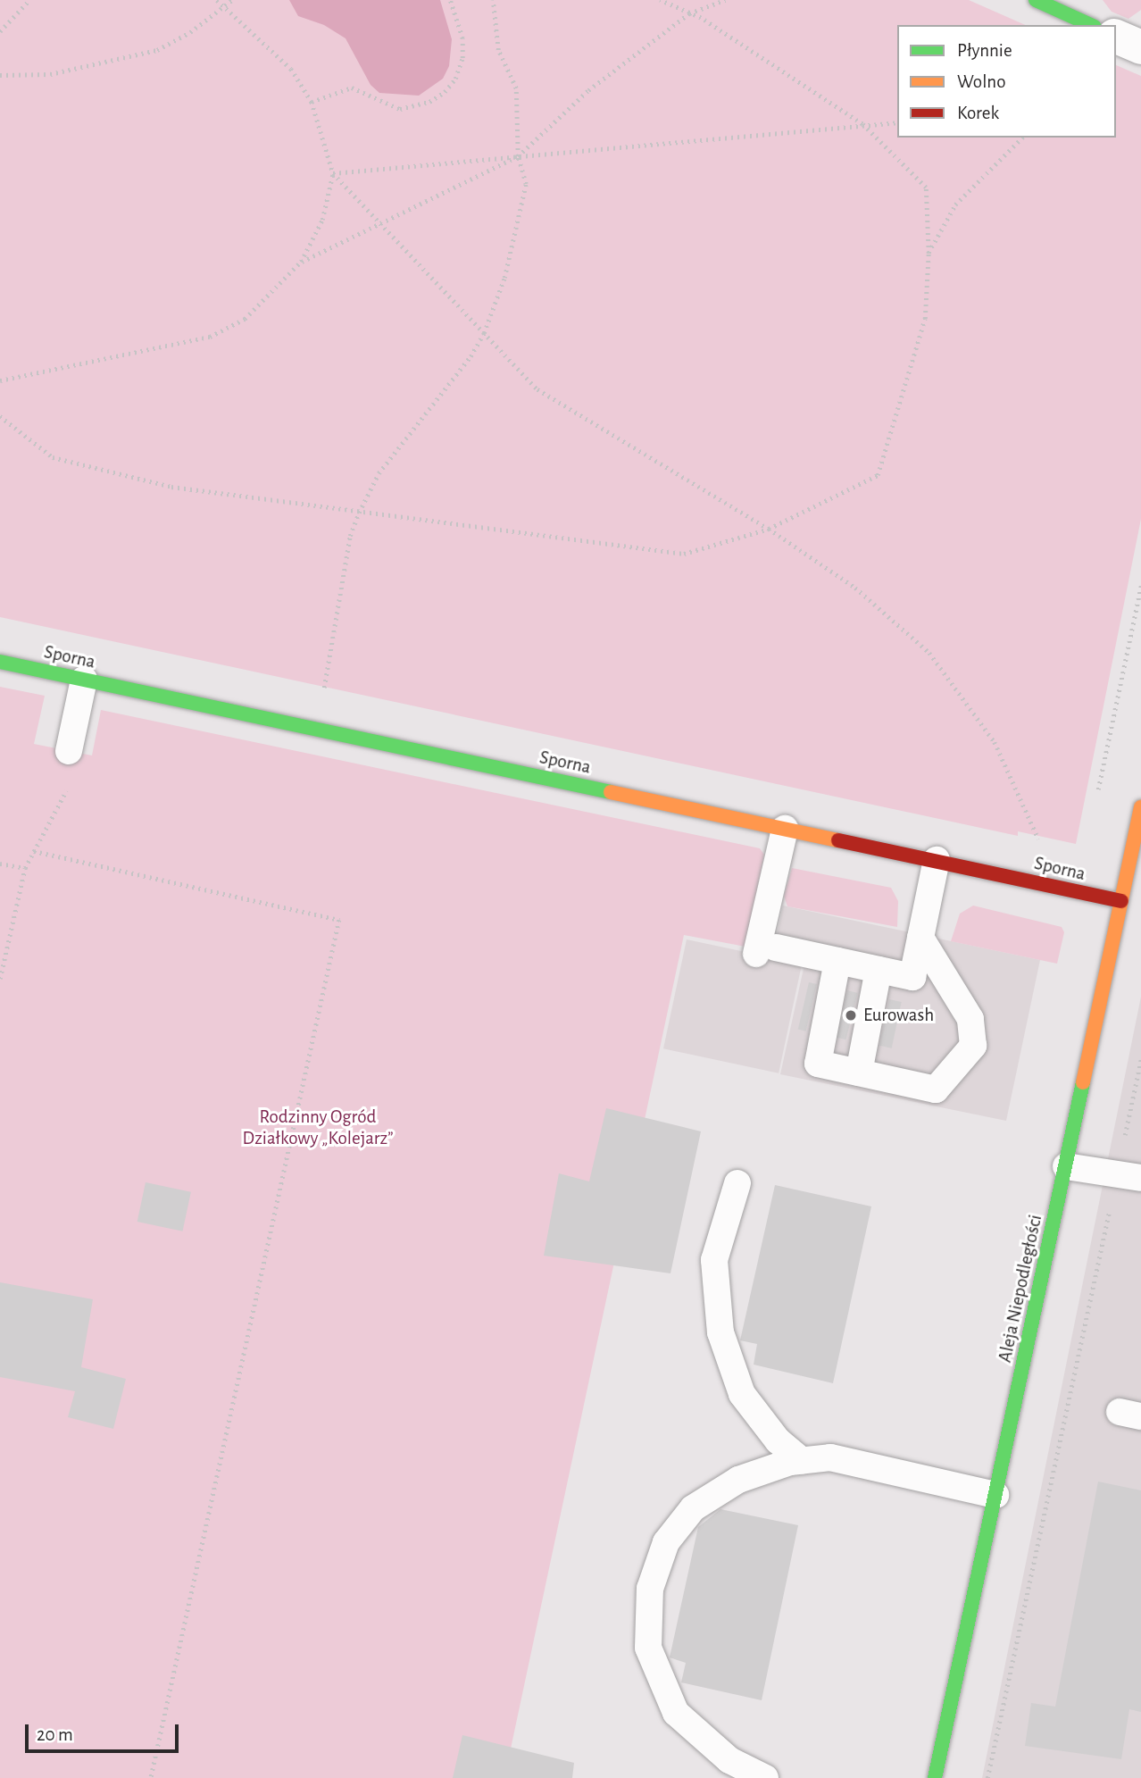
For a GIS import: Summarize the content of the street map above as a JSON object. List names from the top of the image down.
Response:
{
  "streets": {
    "street": ["Sporna", "Aleja Niepodległości"]
  },
  "crossings": [
    ["Sporna", "Aleja Niepodległości"]
  ],
  "parks": ["Rodzinny Ogród Działkowy „Kolejarz”"],
  "places": ["Eurowash"],
  "legend": ["Płynnie", "Wolno", "Korek"],
  "scale_bar": "20 m"
}
